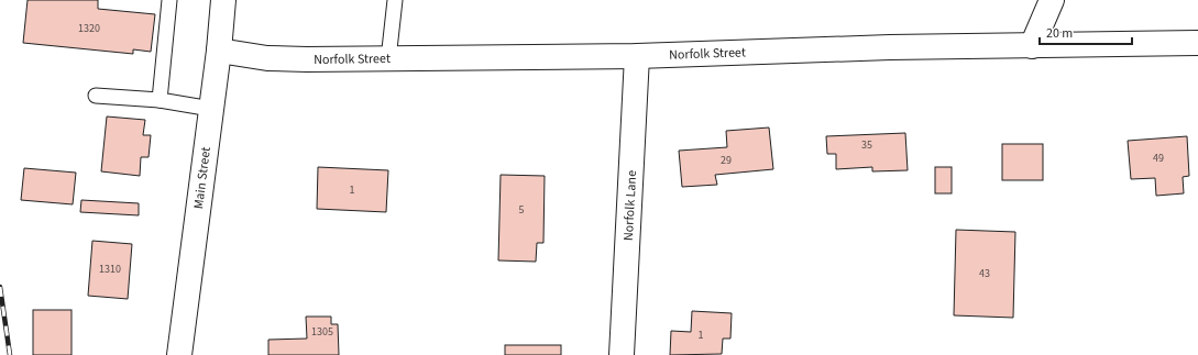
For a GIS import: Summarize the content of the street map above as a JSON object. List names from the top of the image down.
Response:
{
  "streets": {
    "main road": ["Norfolk Street", "Main Street", "Norfolk Lane"]
  },
  "crossings": [
    ["Norfolk Street", "Main Street"],
    ["Norfolk Street", "Norfolk Lane"]
  ],
  "house_numbers": [
    "1320",
    "35",
    "49",
    "29",
    "1",
    "5",
    "1310",
    "43",
    "1305",
    "1"
  ],
  "scale_bar": "20 m"
}
